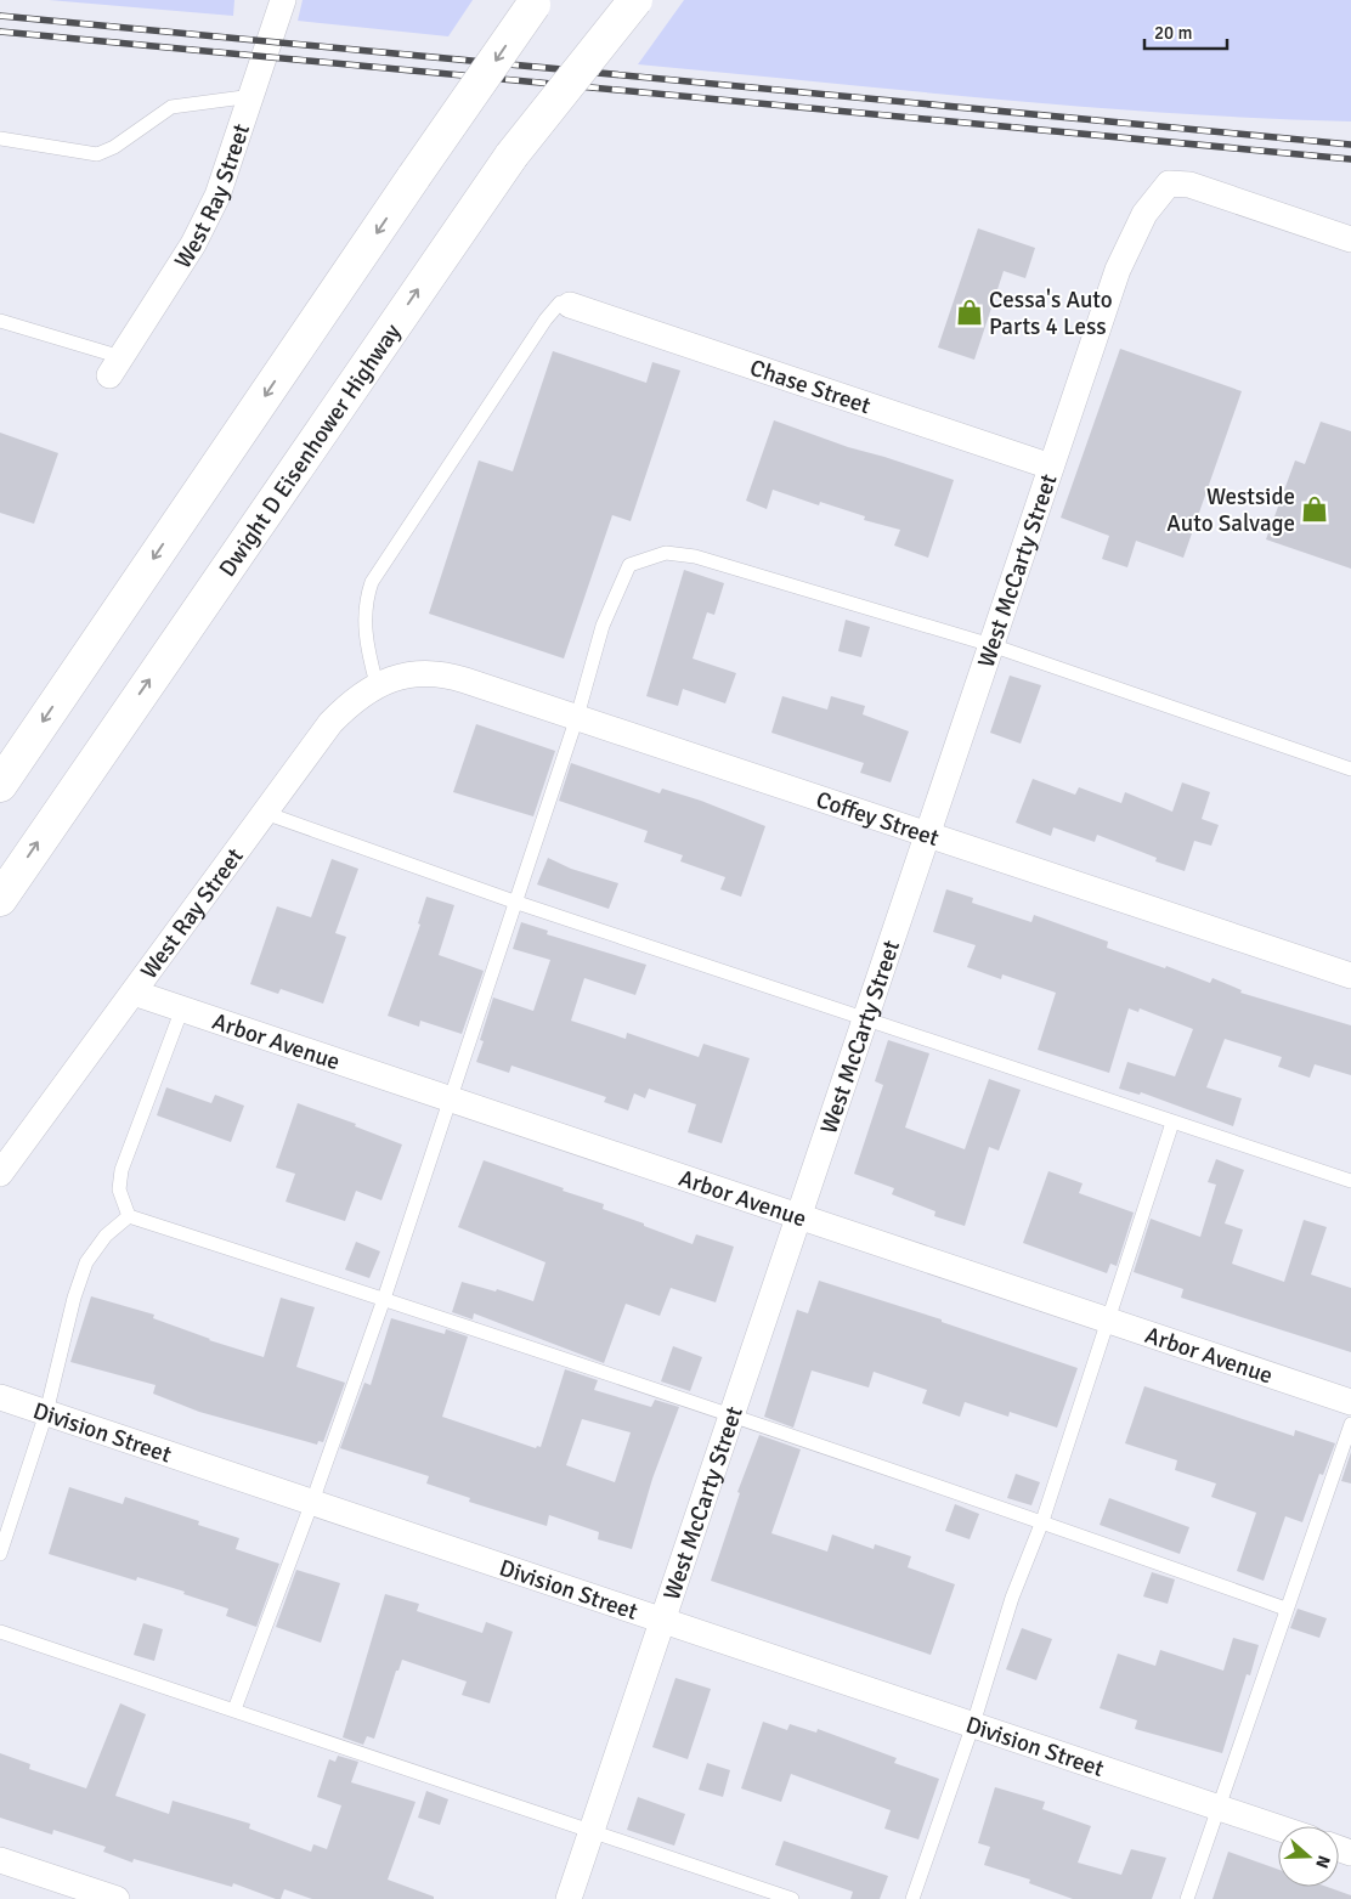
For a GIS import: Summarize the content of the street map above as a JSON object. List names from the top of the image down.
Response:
{
  "streets": {
    "highway": ["Dwight D Eisenhower Highway"],
    "street": [
      "West Ray Street",
      "Chase Street",
      "West McCarty Street",
      "Coffey Street",
      "Arbor Avenue",
      "Division Street"
    ]
  },
  "crossings": [
    ["West Ray Street", "Coffey Street"],
    ["West Ray Street", "Arbor Avenue"],
    ["Chase Street", "West McCarty Street"],
    ["West McCarty Street", "Coffey Street"],
    ["West McCarty Street", "Arbor Avenue"],
    ["West McCarty Street", "Division Street"]
  ],
  "places": {
    "shop": ["Cessa's Auto Parts 4 Less", "Westside Auto Salvage"]
  },
  "scale_bar": "20 m",
  "north": "right"
}
